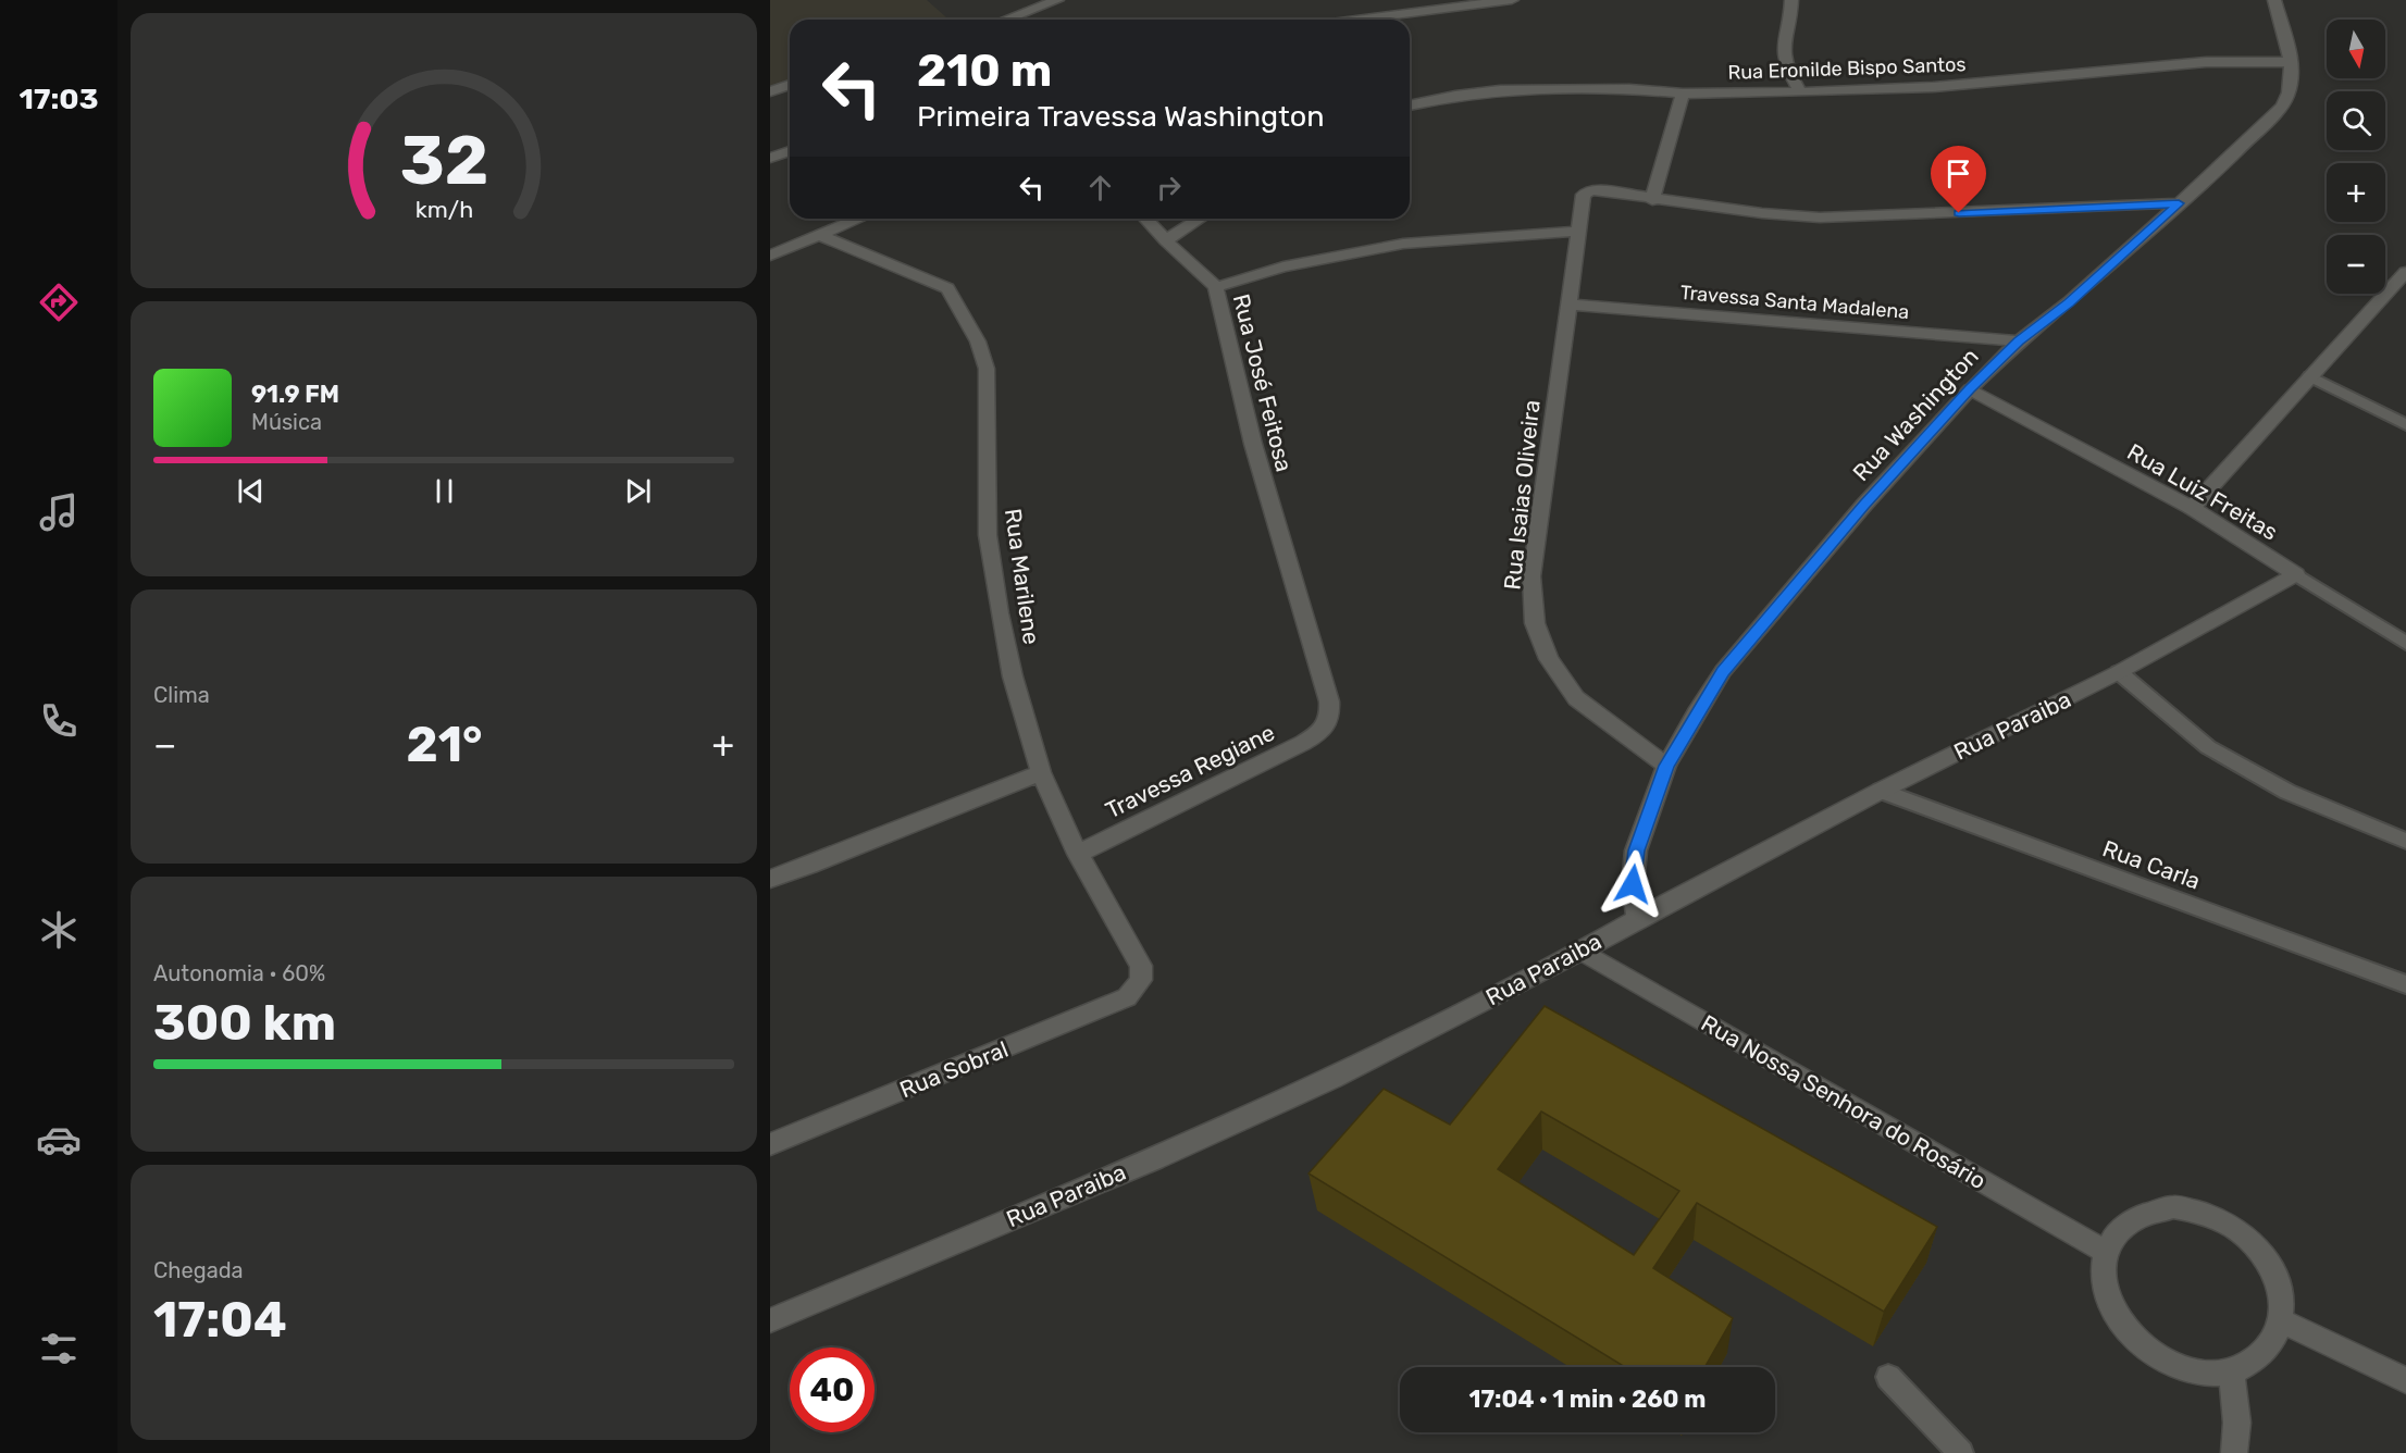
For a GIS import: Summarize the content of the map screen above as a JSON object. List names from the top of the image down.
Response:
{
  "streets": {
    "street": [
      "Rua Eronilde Bispo Santos",
      "Travessa Santa Madalena",
      "Rua José Feitosa",
      "Rua Washington",
      "Rua Luiz Freitas",
      "Rua Isaias Oliveira",
      "Rua Marilene",
      "Rua Paraiba",
      "Travessa Regiane",
      "Rua Sobral",
      "Rua Nossa Senhora do Rosário"
    ],
    "lane": ["Rua Carla"]
  },
  "crossings": [
    ["Rua Eronilde Bispo Santos", "Rua Washington"],
    ["Travessa Santa Madalena", "Rua Washington"],
    ["Travessa Santa Madalena", "Rua Isaias Oliveira"],
    ["Rua José Feitosa", "Rua Isaias Oliveira"],
    ["Rua José Feitosa", "Travessa Regiane"],
    ["Rua Washington", "Rua Luiz Freitas"],
    ["Rua Washington", "Rua Isaias Oliveira"],
    ["Rua Washington", "Rua Paraiba"],
    ["Rua Luiz Freitas", "Rua Paraiba"],
    ["Rua Marilene", "Travessa Regiane"],
    ["Rua Marilene", "Rua Sobral"],
    ["Rua Paraiba", "Rua Carla"],
    ["Rua Paraiba", "Rua Nossa Senhora do Rosário"]
  ],
  "north": "bottom",
  "page": {
    "tabs": "17:03",
    "map_buttons": ["+", "−"],
    "turn": ["210 m", "Primeira Travessa Washington"],
    "song": ["91.9 FM", "Música"],
    "tile": [
      "Clima",
      ["Autonomia · 60%", "300 km"],
      ["Chegada", "17:04"]
    ],
    "heat": ["−", "21°", "+"],
    "limit": "40",
    "trip": "17:04 · 1 min · 260 m",
    "gauge": ["32", "km/h"]
  }
}
